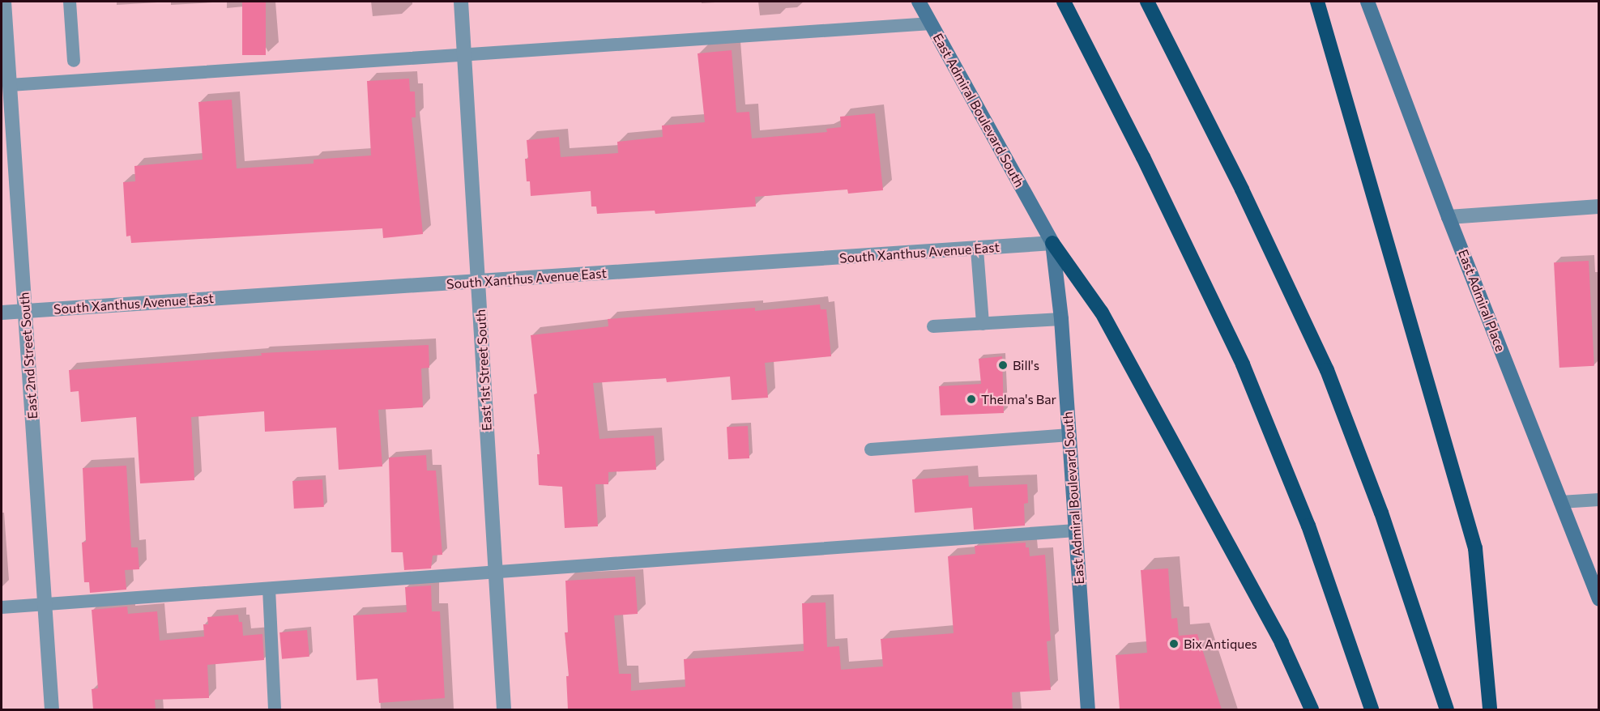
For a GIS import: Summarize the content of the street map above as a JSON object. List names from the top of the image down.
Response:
{
  "streets": {
    "main road": ["East Admiral Boulevard South", "East Admiral Place"],
    "street": ["South Xanthus Avenue East", "East 2nd Street South", "East 1st Street South"]
  },
  "crossings": [
    ["East Admiral Boulevard South", "South Xanthus Avenue East"],
    ["South Xanthus Avenue East", "East 2nd Street South"],
    ["South Xanthus Avenue East", "East 1st Street South"]
  ],
  "places": ["Bill's", "Thelma's Bar", "Bix Antiques"]
}
